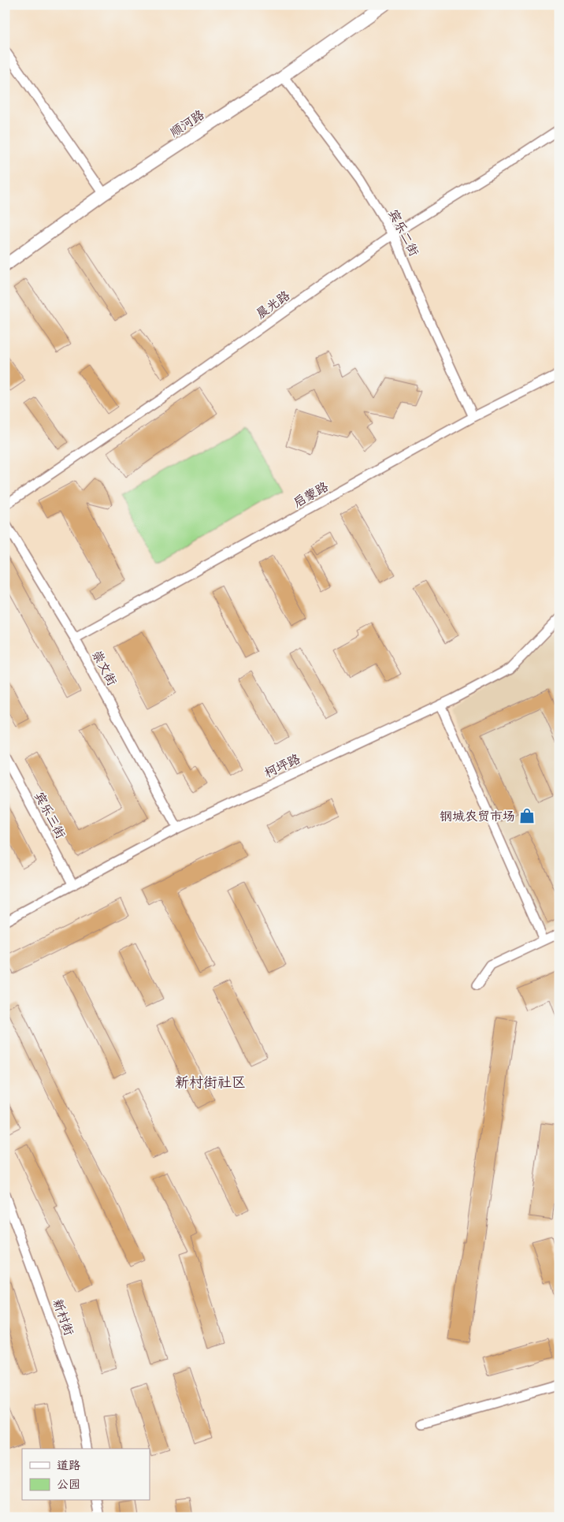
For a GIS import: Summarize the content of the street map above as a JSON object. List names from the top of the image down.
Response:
{
  "streets": {
    "street": [
      "顺河路",
      "宾乐二街",
      "晨光路",
      "启蒙路",
      "崇文街",
      "柯坪路",
      "宾乐三街",
      "新村街"
    ]
  },
  "crossings": [
    ["顺河路", "宾乐二街"],
    ["宾乐二街", "晨光路"],
    ["宾乐二街", "启蒙路"],
    ["启蒙路", "崇文街"],
    ["崇文街", "柯坪路"],
    ["柯坪路", "宾乐三街"]
  ],
  "districts": ["新村街社区"],
  "places": {
    "shop": ["钢城农贸市场"]
  },
  "legend": ["道路", "公园"]
}
